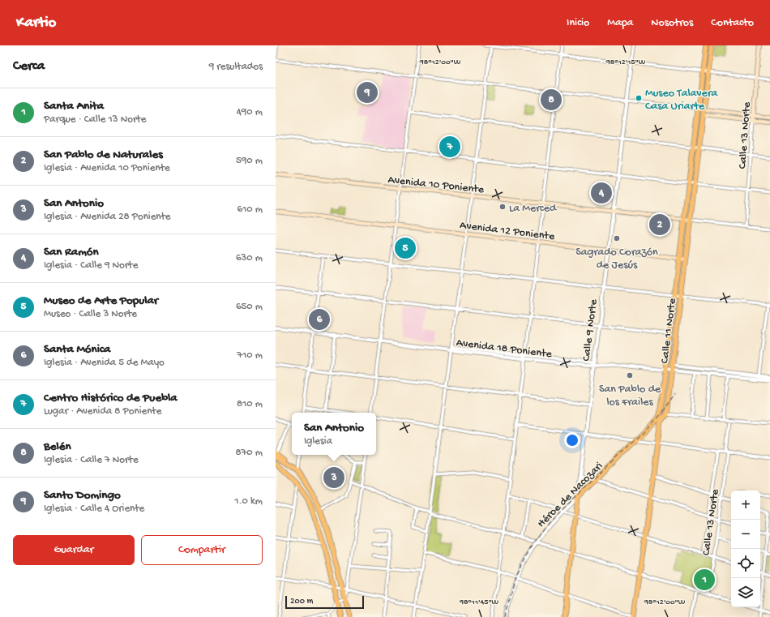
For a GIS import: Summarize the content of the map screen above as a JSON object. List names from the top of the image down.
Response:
{
  "streets": {
    "main road": [
      "Calle 13 Norte",
      "Avenida 10 Poniente",
      "Avenida 12 Poniente",
      "Calle 9 Norte",
      "Calle 11 Norte",
      "Héroe de Nacozari"
    ],
    "street": ["Avenida 18 Poniente"]
  },
  "crossings": [
    ["Calle 13 Norte", "Avenida 10 Poniente"],
    ["Avenida 10 Poniente", "Calle 9 Norte"],
    ["Avenida 10 Poniente", "Calle 11 Norte"],
    ["Avenida 12 Poniente", "Calle 9 Norte"],
    ["Avenida 12 Poniente", "Calle 11 Norte"],
    ["Calle 9 Norte", "Avenida 18 Poniente"],
    ["Calle 9 Norte", "Héroe de Nacozari"],
    ["Calle 11 Norte", "Avenida 18 Poniente"],
    ["Calle 11 Norte", "Héroe de Nacozari"]
  ],
  "places": [
    "Museo Talavera Casa Uriarte",
    "La Merced",
    "Sagrado Corazón de Jesús",
    "San Pablo de los Frailes"
  ],
  "scale_bar": "200 m",
  "page": {
    "header": "Kartio",
    "nav": [
      "Inicio",
      "Mapa",
      "Nosotros",
      "Contacto"
    ],
    "heading": ["Cerca", "9 resultados"],
    "pins": [
      "9",
      "8",
      "7",
      "4",
      "2",
      "5",
      "6",
      "3",
      "1"
    ],
    "list": [
      {
        "mark": "1",
        "name": "Santa Anita",
        "note": "Parque · Calle 13 Norte",
        "value": "490 m"
      },
      {
        "mark": "2",
        "name": "San Pablo de Naturales",
        "note": "Iglesia · Avenida 10 Poniente",
        "value": "590 m"
      },
      {
        "mark": "3",
        "name": "San Antonio",
        "note": "Iglesia · Avenida 28 Poniente",
        "value": "610 m"
      },
      {
        "mark": "4",
        "name": "San Ramón",
        "note": "Iglesia · Calle 9 Norte",
        "value": "630 m"
      },
      {
        "mark": "5",
        "name": "Museo de Arte Popular",
        "note": "Museo · Calle 3 Norte",
        "value": "650 m"
      },
      {
        "mark": "6",
        "name": "Santa Mónica",
        "note": "Iglesia · Avenida 5 de Mayo",
        "value": "710 m"
      },
      {
        "mark": "7",
        "name": "Centro Histórico de Puebla",
        "note": "Lugar · Avenida 8 Poniente",
        "value": "810 m"
      },
      {
        "mark": "8",
        "name": "Belén",
        "note": "Iglesia · Calle 7 Norte",
        "value": "870 m"
      },
      {
        "mark": "9",
        "name": "Santo Domingo",
        "note": "Iglesia · Calle 4 Oriente",
        "value": "1.0 km"
      }
    ],
    "popup": ["San Antonio", "Iglesia"],
    "map_buttons": ["+", "−"],
    "buttons": ["Guardar", "Compartir"],
    "scale": "200 m"
  },
  "coordinates": ["98°12'00\"W", "98°12'15\"W", "98°11'45\"W"]
}
